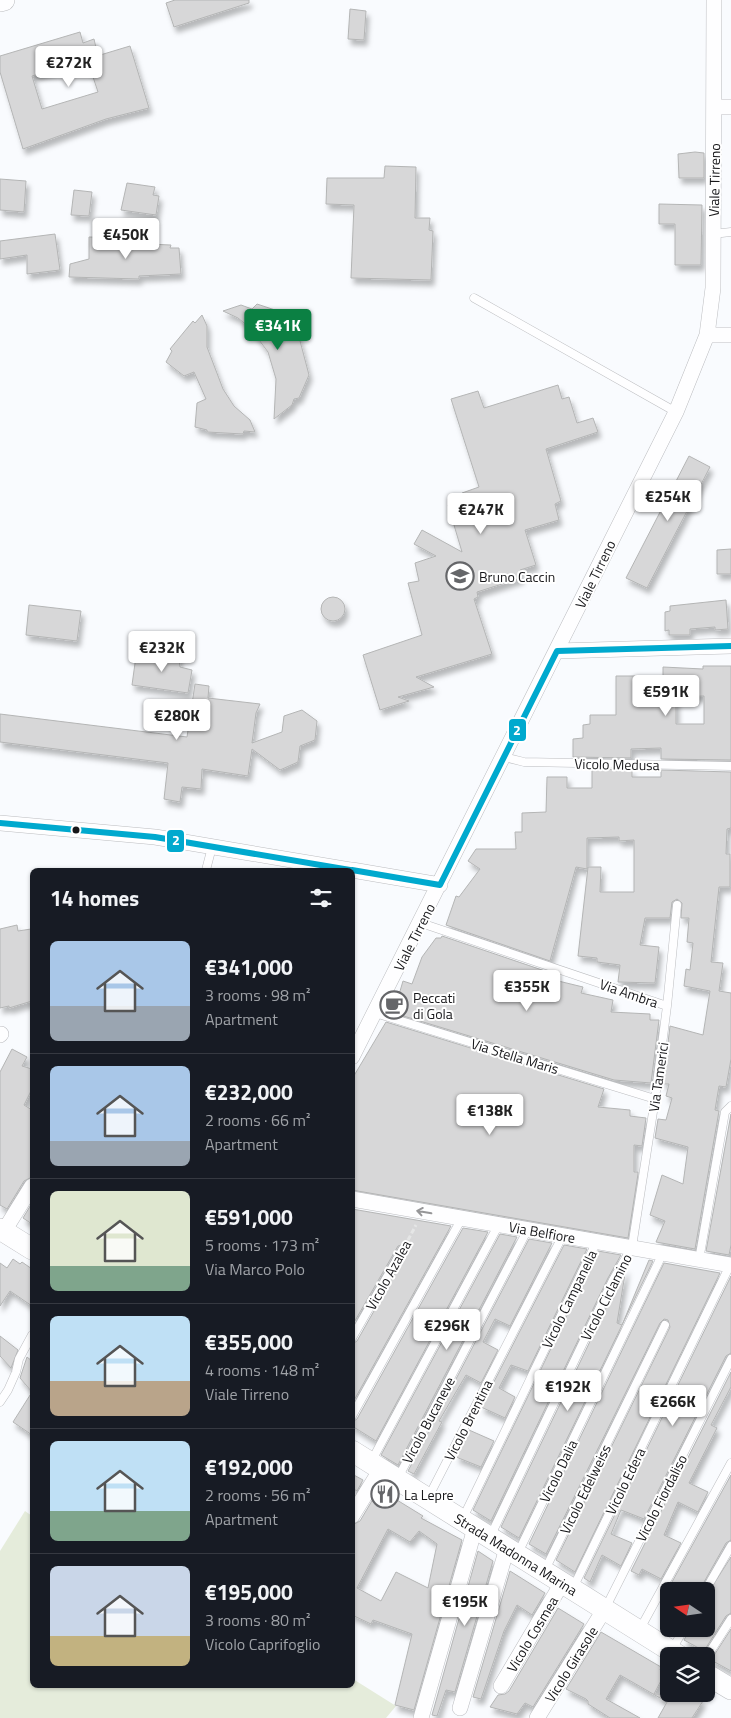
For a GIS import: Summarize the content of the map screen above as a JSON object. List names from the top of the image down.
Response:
{
  "streets": {
    "street": [
      "Viale Tirreno",
      "Via Belfiore",
      "Strada Madonna Marina",
      "Vicolo Cosmea",
      "Vicolo Girasole"
    ],
    "lane": [
      "Vicolo Medusa",
      "Via Ambra",
      "Via Stella Maris",
      "Via Tamerici",
      "Vicolo Azalea",
      "Vicolo Ciclamino",
      "Vicolo Campanella",
      "Vicolo Bucaneve",
      "Vicolo Brentina",
      "Vicolo Dalia",
      "Vicolo Edera",
      "Vicolo Edelweiss",
      "Vicolo Fiordaliso"
    ]
  },
  "crossings": [
    ["Viale Tirreno", "Vicolo Medusa"],
    ["Viale Tirreno", "Via Ambra"],
    ["Viale Tirreno", "Via Stella Maris"],
    ["Via Ambra", "Via Tamerici"],
    ["Via Stella Maris", "Via Tamerici"],
    ["Via Tamerici", "Via Belfiore"],
    ["Via Tamerici", "Vicolo Ciclamino"],
    ["Via Belfiore", "Vicolo Azalea"],
    ["Via Belfiore", "Vicolo Ciclamino"],
    ["Via Belfiore", "Vicolo Campanella"],
    ["Via Belfiore", "Vicolo Bucaneve"],
    ["Via Belfiore", "Vicolo Brentina"],
    ["Via Belfiore", "Vicolo Dalia"],
    ["Via Belfiore", "Vicolo Edera"],
    ["Vicolo Ciclamino", "Vicolo Campanella"],
    ["Vicolo Ciclamino", "Vicolo Dalia"],
    ["Vicolo Ciclamino", "Strada Madonna Marina"],
    ["Vicolo Campanella", "Vicolo Dalia"],
    ["Vicolo Campanella", "Strada Madonna Marina"],
    ["Vicolo Bucaneve", "Strada Madonna Marina"],
    ["Vicolo Brentina", "Strada Madonna Marina"],
    ["Vicolo Dalia", "Strada Madonna Marina"],
    ["Vicolo Edera", "Strada Madonna Marina"],
    ["Vicolo Edera", "Vicolo Cosmea"],
    ["Vicolo Edelweiss", "Strada Madonna Marina"],
    ["Vicolo Fiordaliso", "Strada Madonna Marina"],
    ["Vicolo Fiordaliso", "Vicolo Girasole"],
    ["Strada Madonna Marina", "Vicolo Cosmea"],
    ["Strada Madonna Marina", "Vicolo Girasole"]
  ],
  "places": {
    "school or university": ["Bruno Caccin"],
    "cafe": ["Peccati di Gola"],
    "restaurant": ["La Lepre"]
  },
  "lines": ["transit line 2"],
  "north": "left",
  "page": {
    "price": [
      "€272K",
      "€450K",
      "€341K",
      "€254K",
      "€247K",
      "€232K",
      "€591K",
      "€280K",
      "€355K",
      "€138K",
      "€296K",
      "€192K",
      "€266K",
      "€195K"
    ],
    "heading": "14 homes",
    "list": [
      {
        "name": "€341,000",
        "note": "3 rooms · 98 m² · Apartment"
      },
      {
        "name": "€232,000",
        "note": "2 rooms · 66 m² · Apartment"
      },
      {
        "name": "€591,000",
        "note": "5 rooms · 173 m² · Via Marco Polo"
      },
      {
        "name": "€355,000",
        "note": "4 rooms · 148 m² · Viale Tirreno"
      },
      {
        "name": "€192,000",
        "note": "2 rooms · 56 m² · Apartment"
      },
      {
        "name": "€195,000",
        "note": "3 rooms · 80 m² · Vicolo Caprifoglio"
      }
    ]
  }
}
